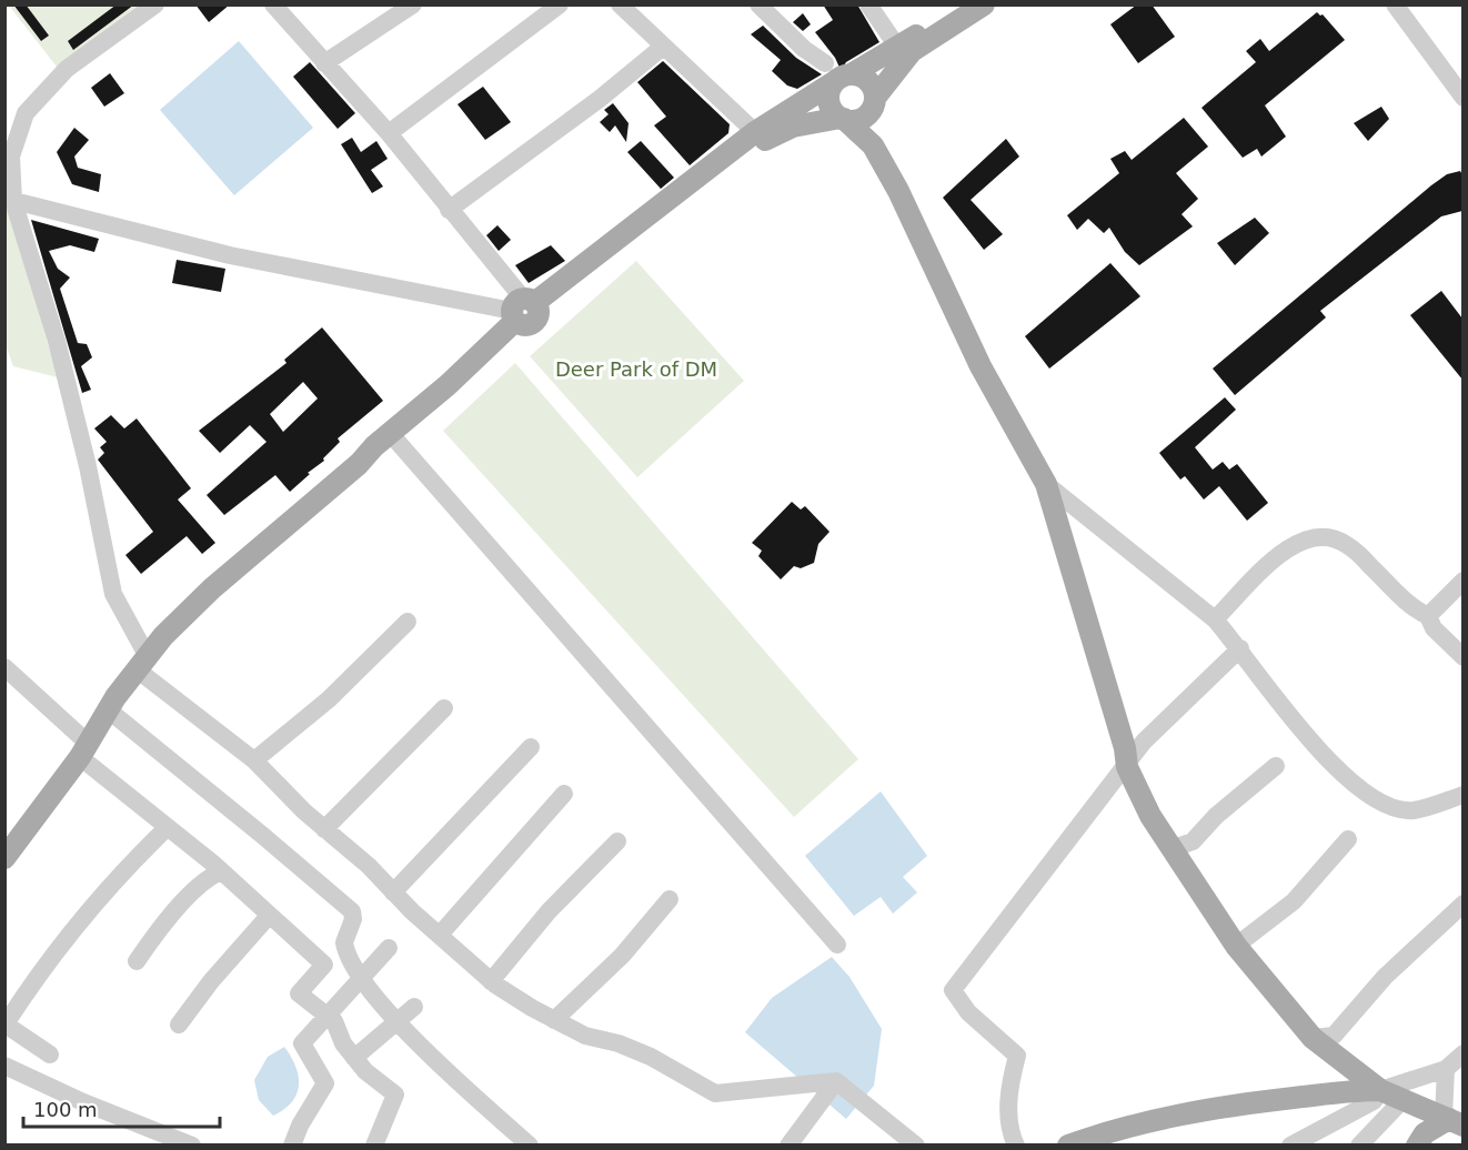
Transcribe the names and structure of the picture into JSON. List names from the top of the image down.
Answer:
{
  "parks": ["Deer Park of DM"],
  "scale_bar": "100 m"
}
